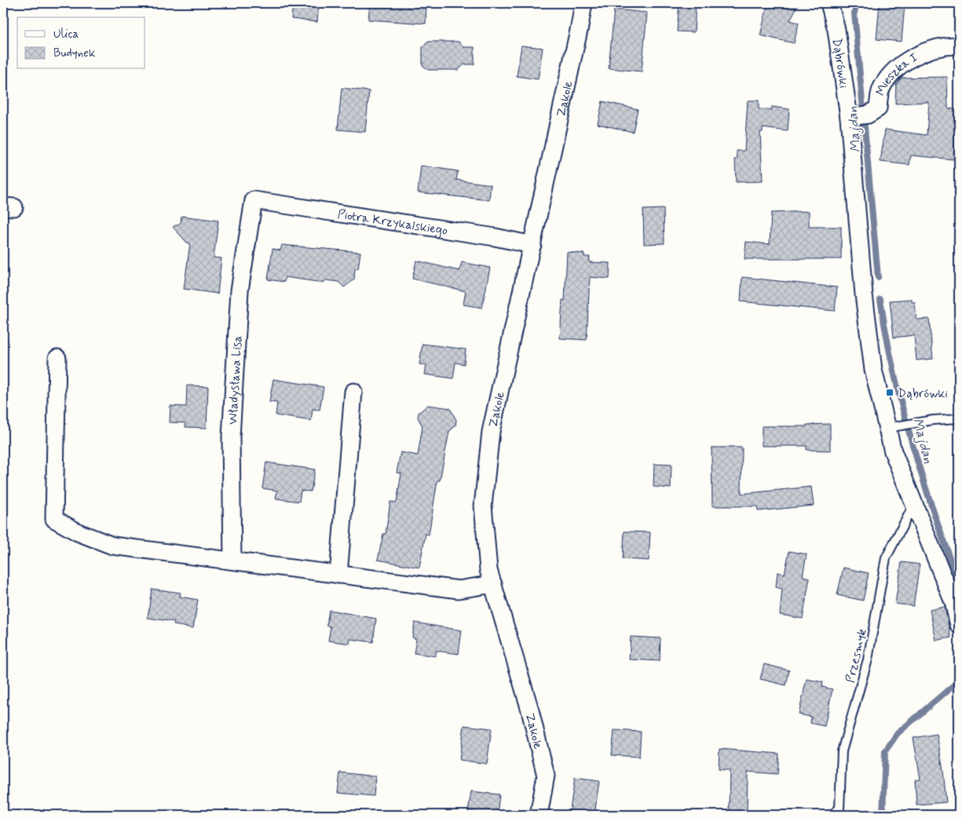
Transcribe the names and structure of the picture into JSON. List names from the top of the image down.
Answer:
{
  "streets": {
    "street": [
      "Dąbrówki",
      "Mieszka I",
      "Zakole",
      "Piotra Krzykalskiego",
      "Władysława Lisa"
    ],
    "lane": ["Przesmyk"]
  },
  "crossings": [
    ["Dąbrówki", "Mieszka I"],
    ["Dąbrówki", "Przesmyk"],
    ["Zakole", "Piotra Krzykalskiego"],
    ["Piotra Krzykalskiego", "Władysława Lisa"]
  ],
  "water": ["Majdan"],
  "places": {
    "transit": ["Dąbrówki"]
  },
  "legend": ["Ulica", "Budynek"]
}
